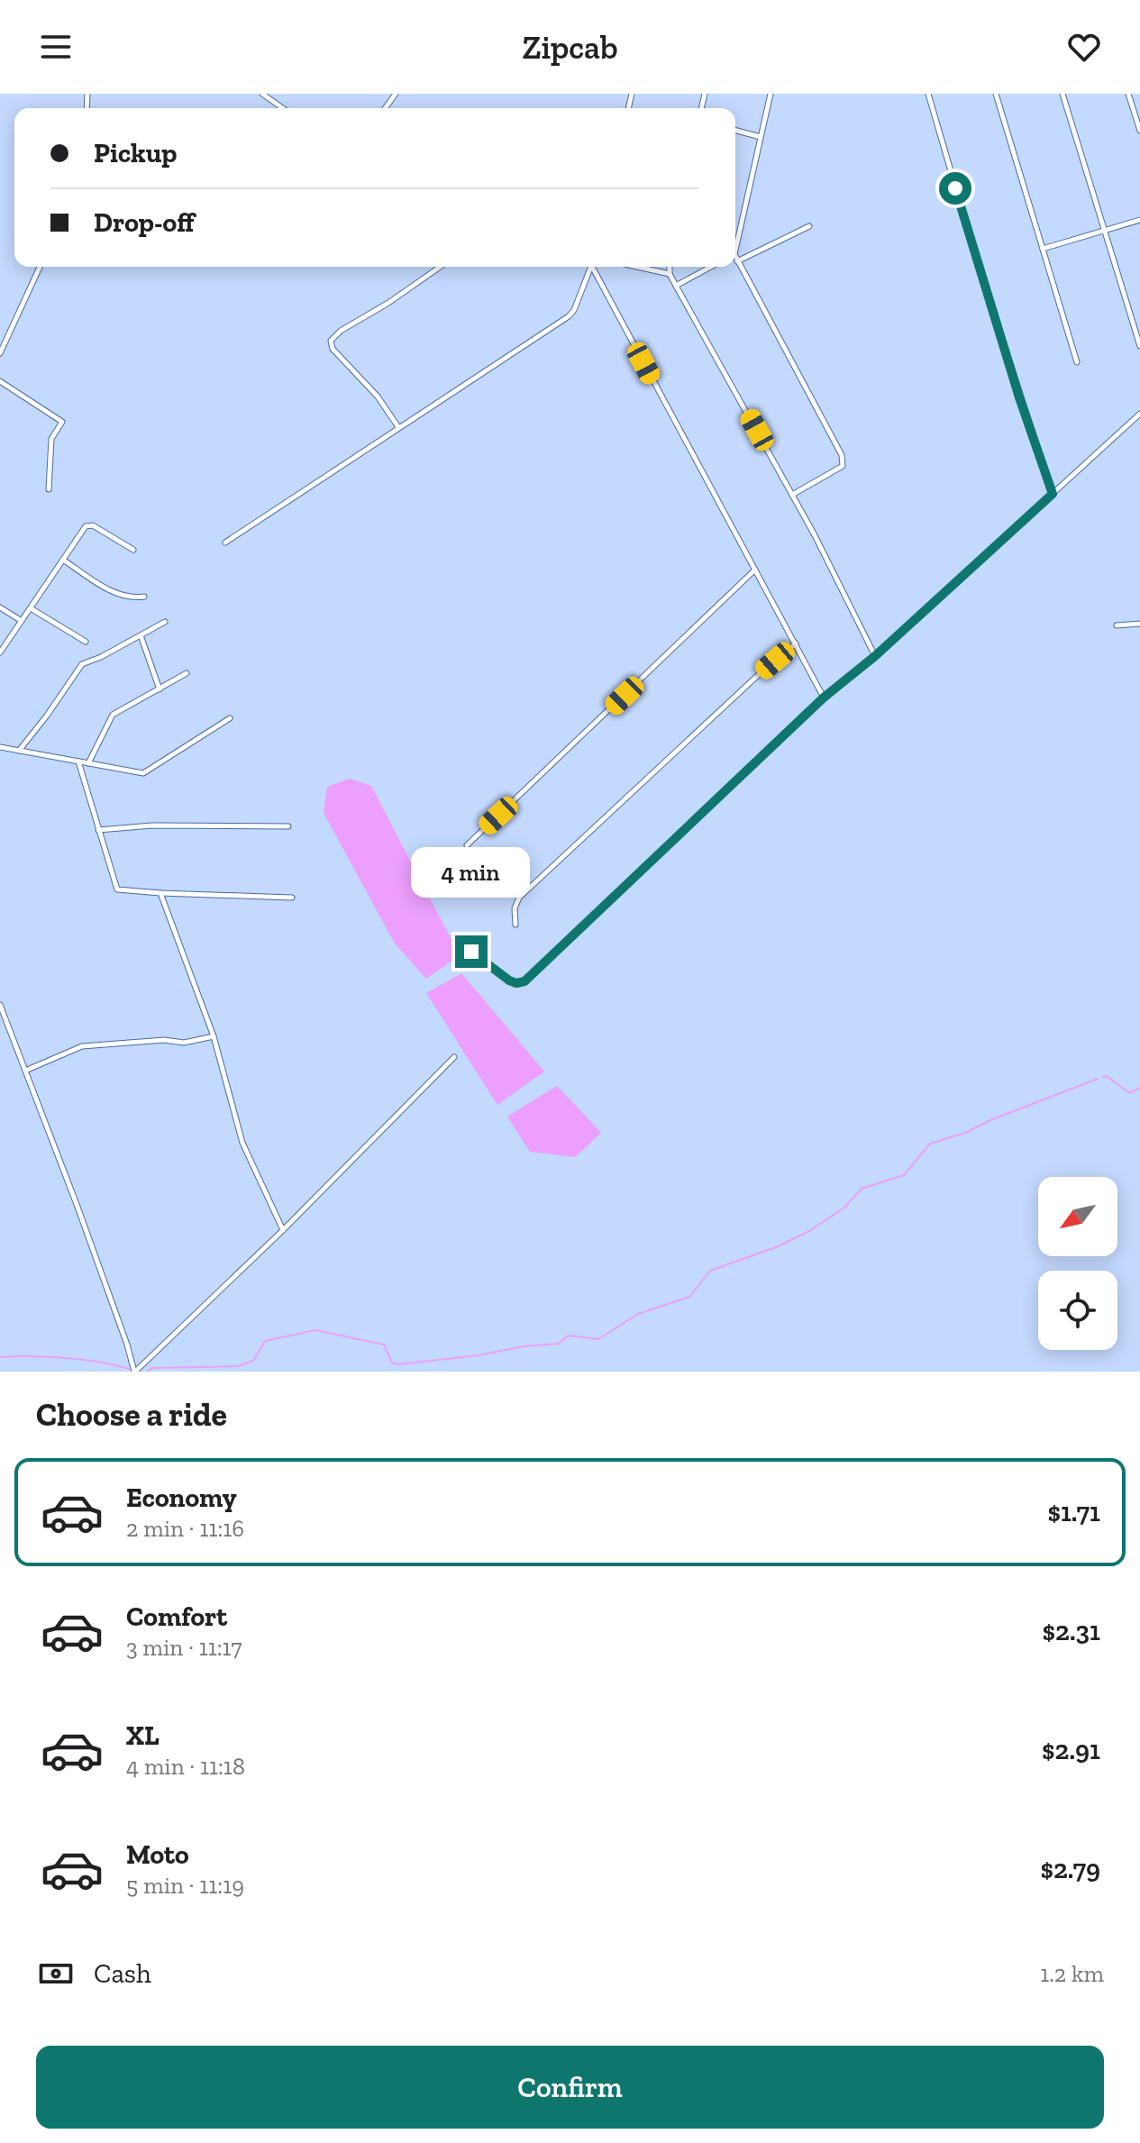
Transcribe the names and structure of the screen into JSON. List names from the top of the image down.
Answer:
{
  "north": "bottom left",
  "page": {
    "header": "Zipcab",
    "banner": ["Pickup", "Drop-off"],
    "bubble": "4 min",
    "heading": "Choose a ride",
    "list": [
      {
        "name": "Economy",
        "note": "2 min · 11:16",
        "value": "$1.71"
      },
      {
        "name": "Comfort",
        "note": "3 min · 11:17",
        "value": "$2.31"
      },
      {
        "name": "XL",
        "note": "4 min · 11:18",
        "value": "$2.91"
      },
      {
        "name": "Moto",
        "note": "5 min · 11:19",
        "value": "$2.79"
      }
    ],
    "pay": ["Cash", "1.2 km"],
    "buttons": "Confirm"
  }
}
